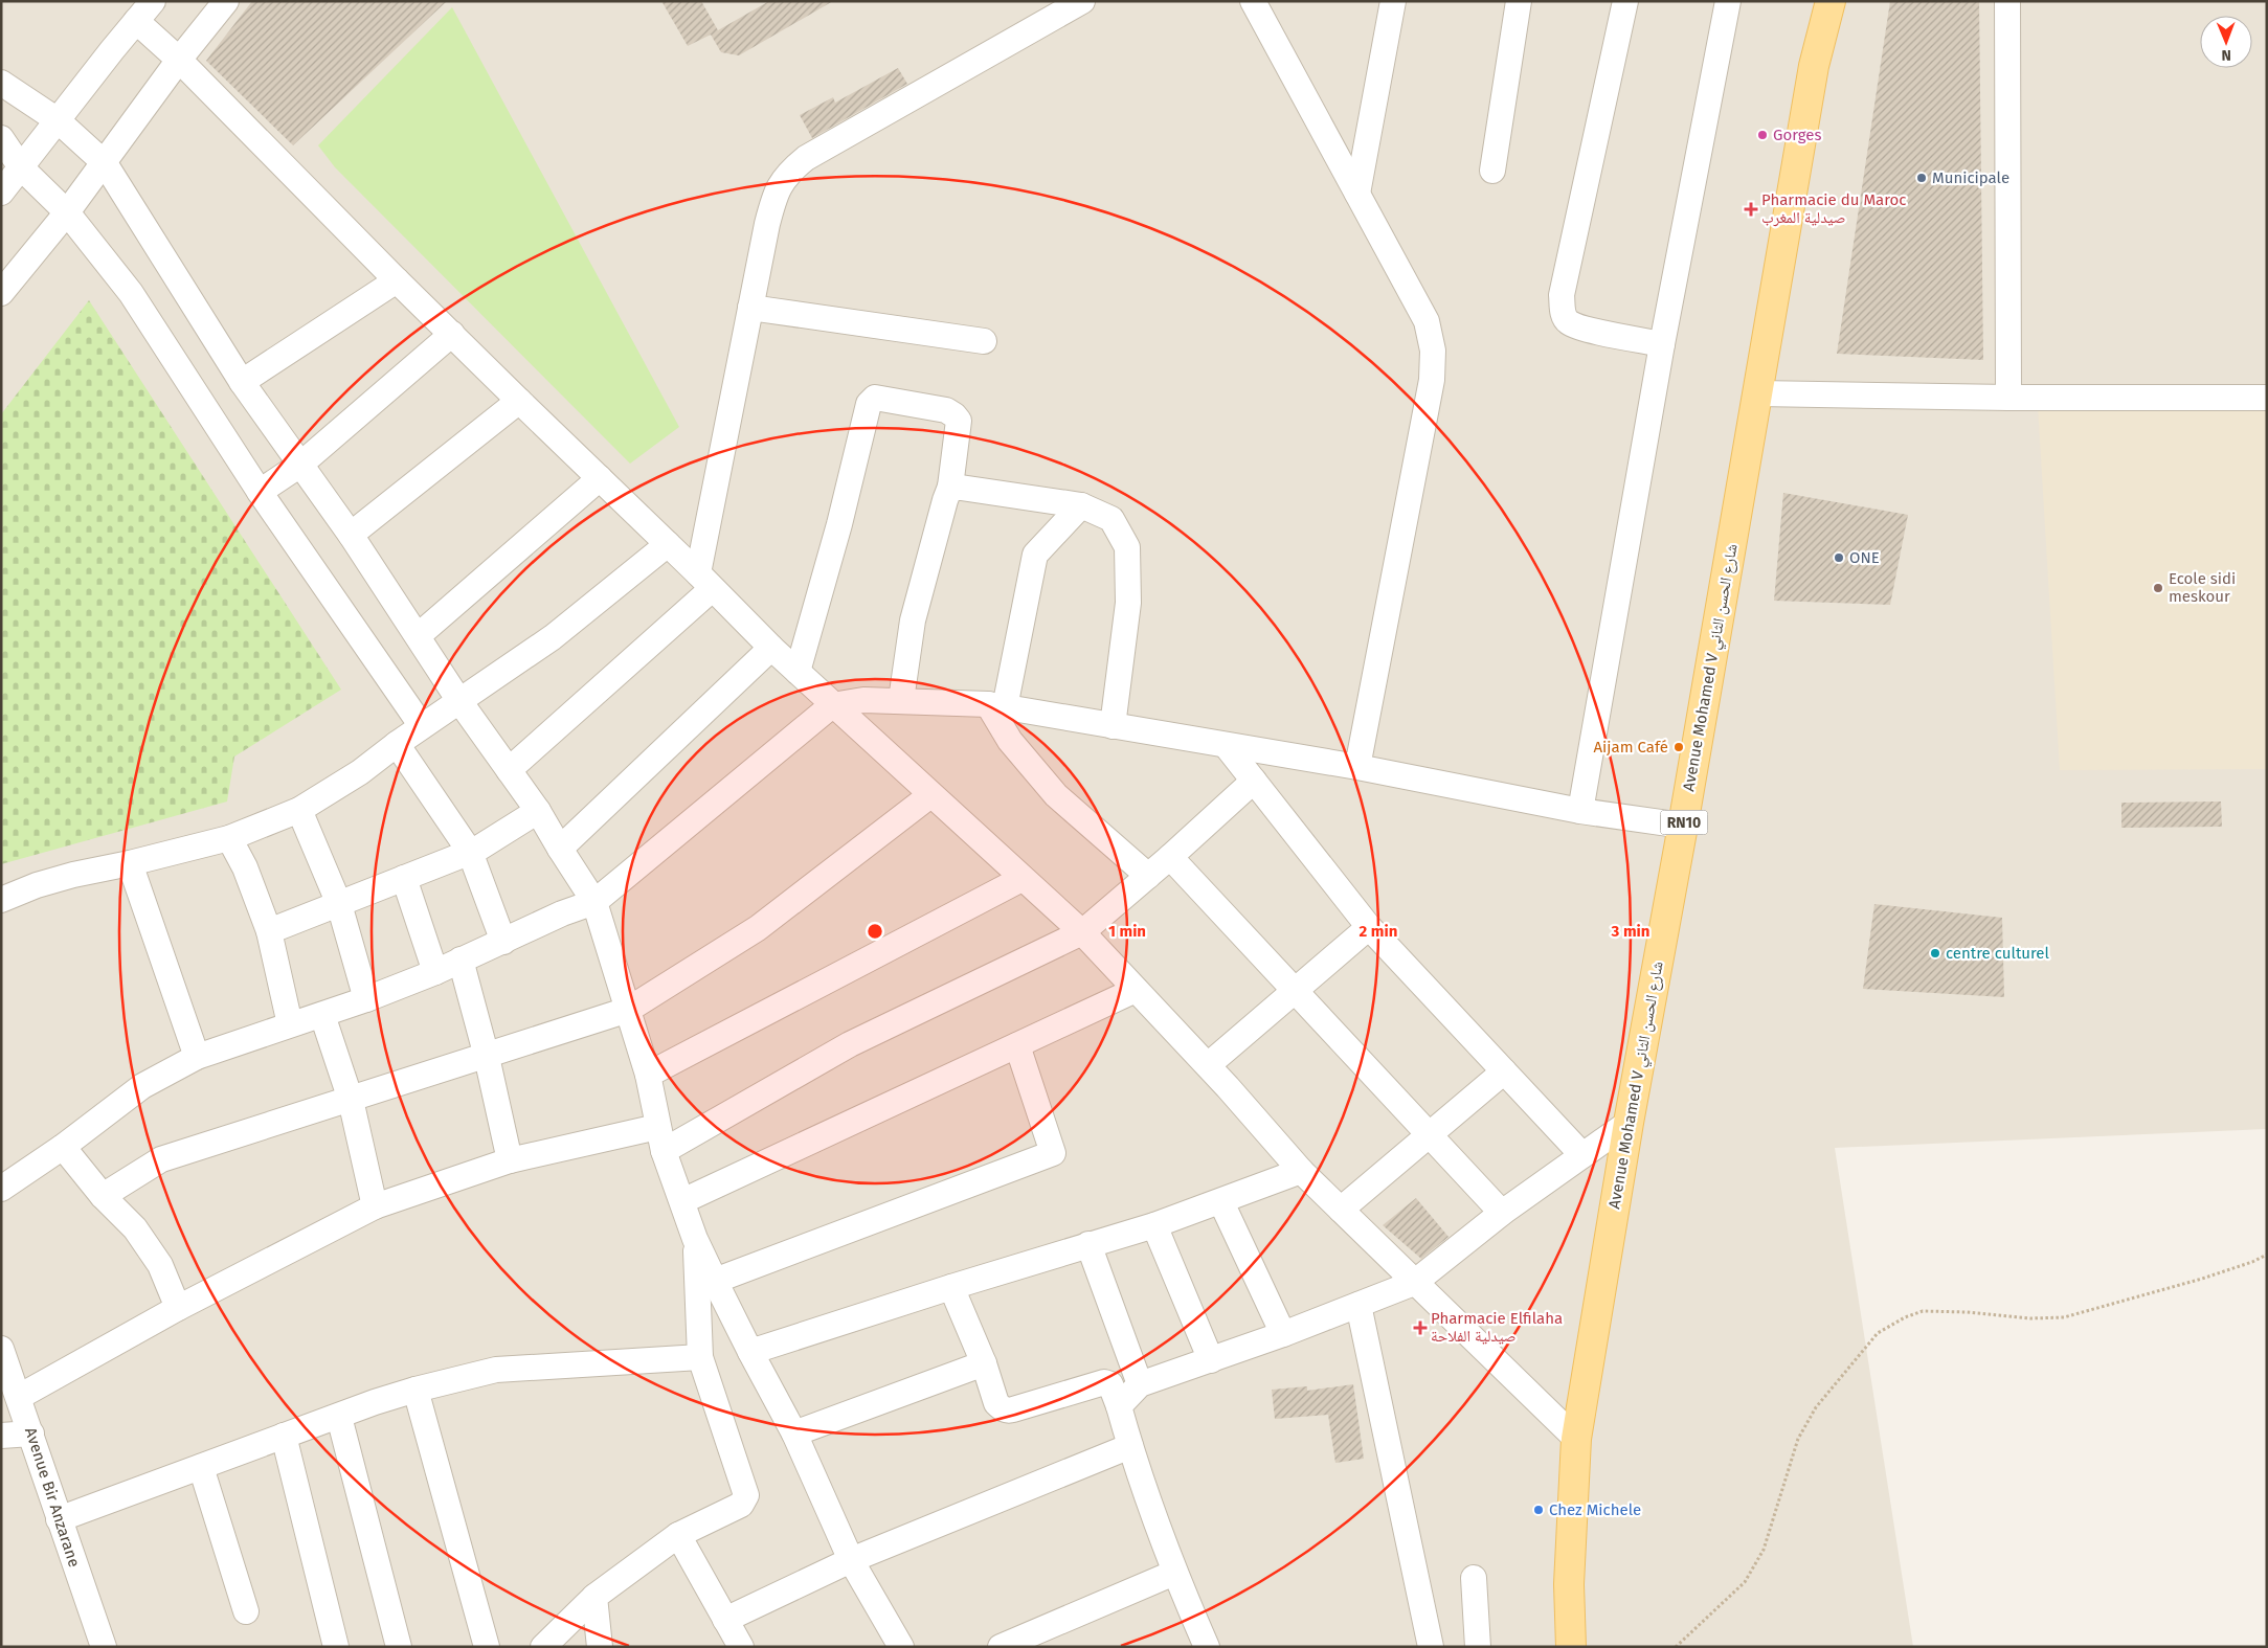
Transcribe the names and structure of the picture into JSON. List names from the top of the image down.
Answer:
{
  "streets": {
    "main road": ["Avenue Mohamed V شارع الحسن الثاني", "RN10"],
    "street": ["Avenue Bir Anzarane"]
  },
  "places": {
    "other": [
      "Gorges",
      "Municipale",
      "ONE",
      "Ecole sidi meskour",
      "Aijam Café",
      "centre culturel",
      "Chez Michele"
    ],
    "health": ["Pharmacie du Maroc صيدلية المغرب", "Pharmacie Elfilaha صيدلية الفلاحة"]
  },
  "north": "bottom",
  "rings": ["1 min", "2 min", "3 min"]
}
